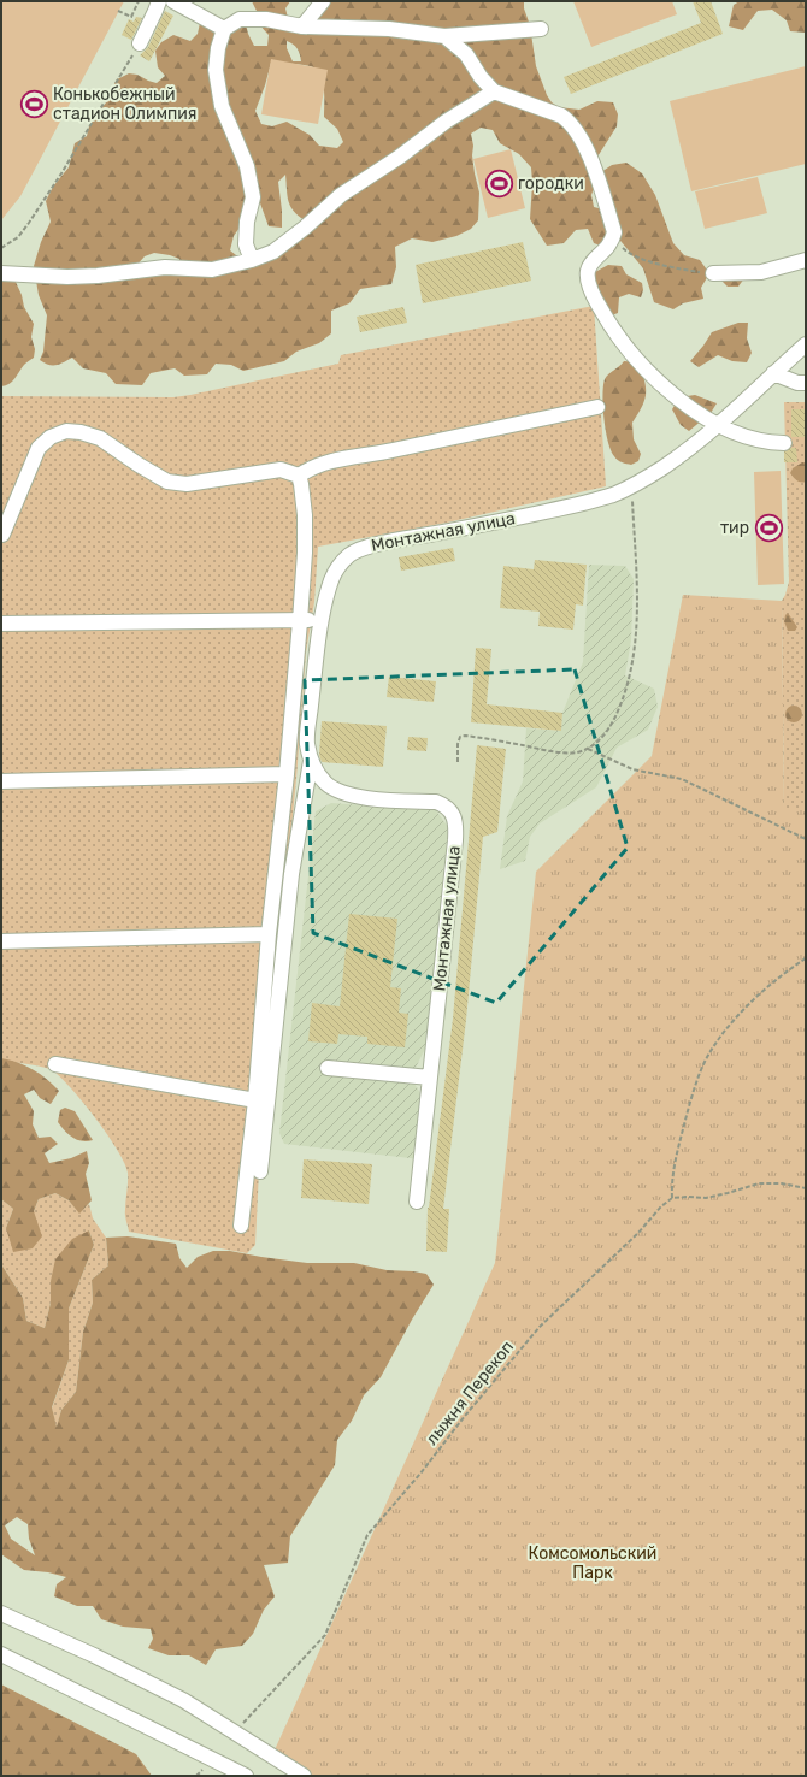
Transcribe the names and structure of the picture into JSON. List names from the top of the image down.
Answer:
{
  "streets": {
    "street": ["Монтажная улица"],
    "path": ["лыжня Перекоп"]
  },
  "parks": ["Комсомольский Парк"],
  "places": {
    "sports": ["Конькобежный стадион Олимпия", "городки", "тир"]
  }
}
